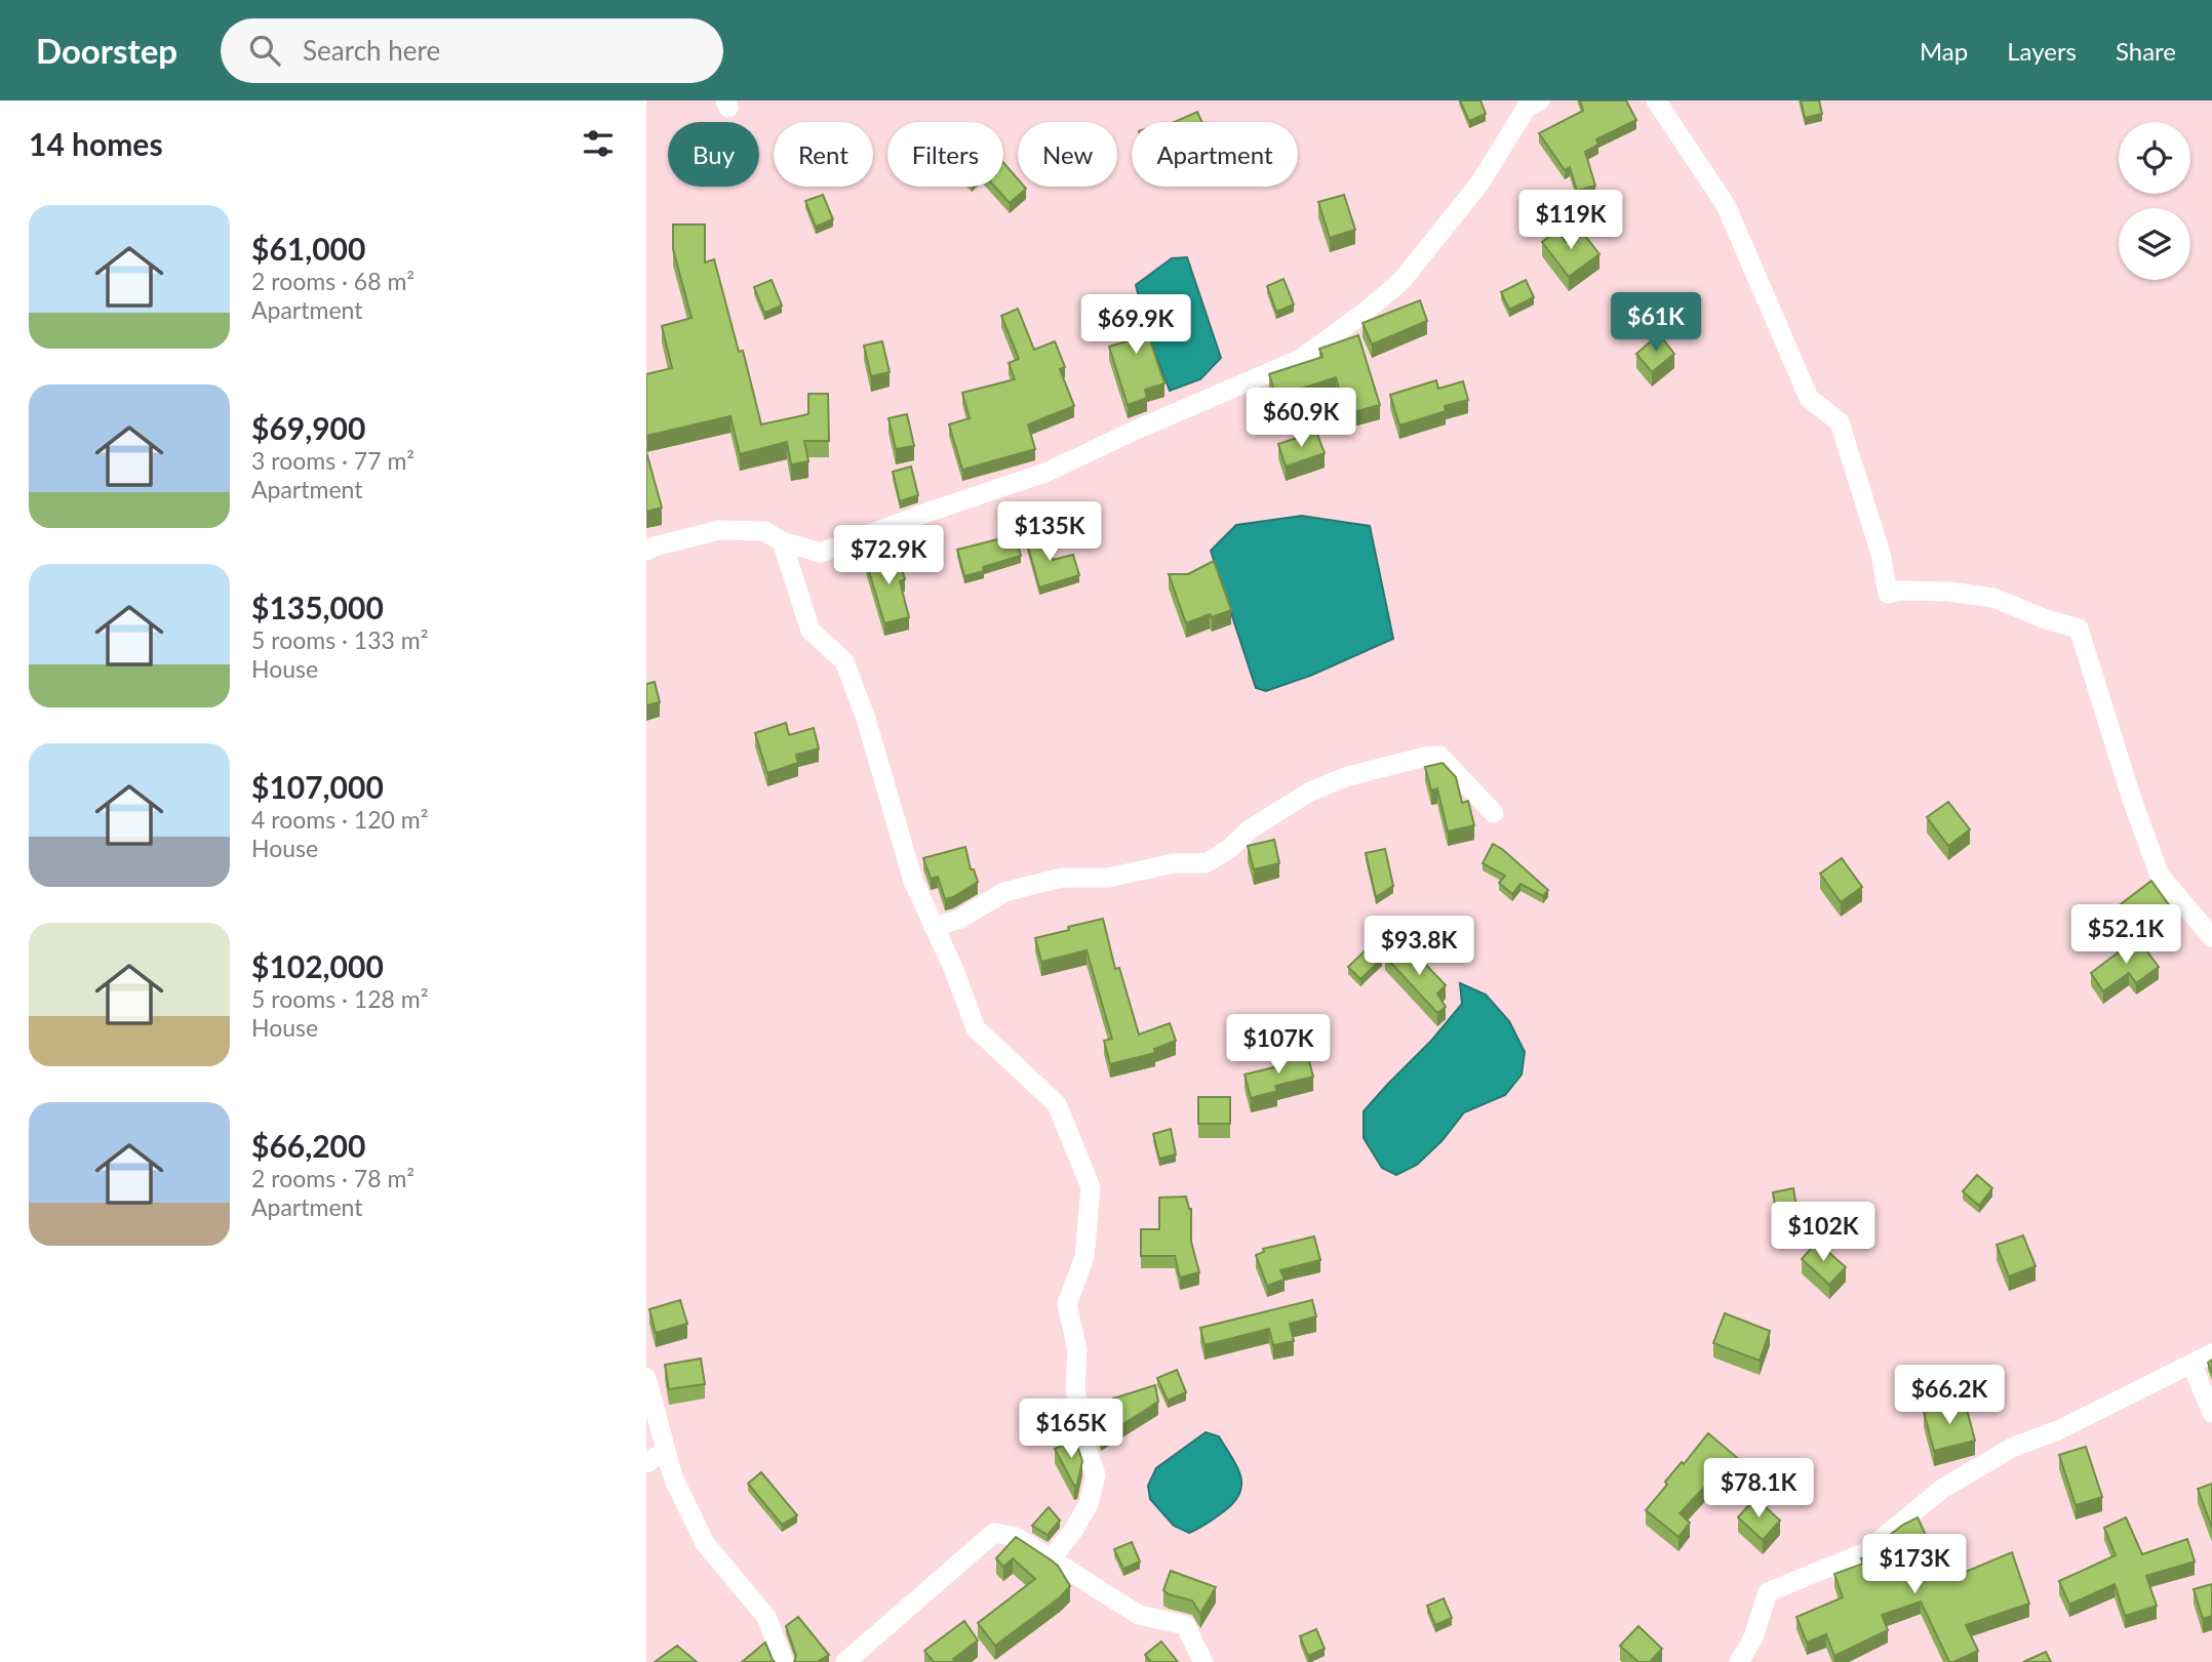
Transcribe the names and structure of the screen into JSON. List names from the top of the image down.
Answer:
{
  "page": {
    "header": "Doorstep",
    "search": "Search here",
    "nav": ["Map", "Layers", "Share"],
    "heading": "14 homes",
    "chip": [
      "Buy",
      "Rent",
      "Filters",
      "New",
      "Apartment"
    ],
    "list": [
      {
        "name": "$61,000",
        "note": "2 rooms · 68 m² · Apartment"
      },
      {
        "name": "$69,900",
        "note": "3 rooms · 77 m² · Apartment"
      },
      {
        "name": "$135,000",
        "note": "5 rooms · 133 m² · House"
      },
      {
        "name": "$107,000",
        "note": "4 rooms · 120 m² · House"
      },
      {
        "name": "$102,000",
        "note": "5 rooms · 128 m² · House"
      },
      {
        "name": "$66,200",
        "note": "2 rooms · 78 m² · Apartment"
      }
    ],
    "price": [
      "$119K",
      "$61K",
      "$69.9K",
      "$60.9K",
      "$135K",
      "$72.9K",
      "$52.1K",
      "$93.8K",
      "$107K",
      "$102K",
      "$66.2K",
      "$165K",
      "$78.1K",
      "$173K"
    ]
  }
}
